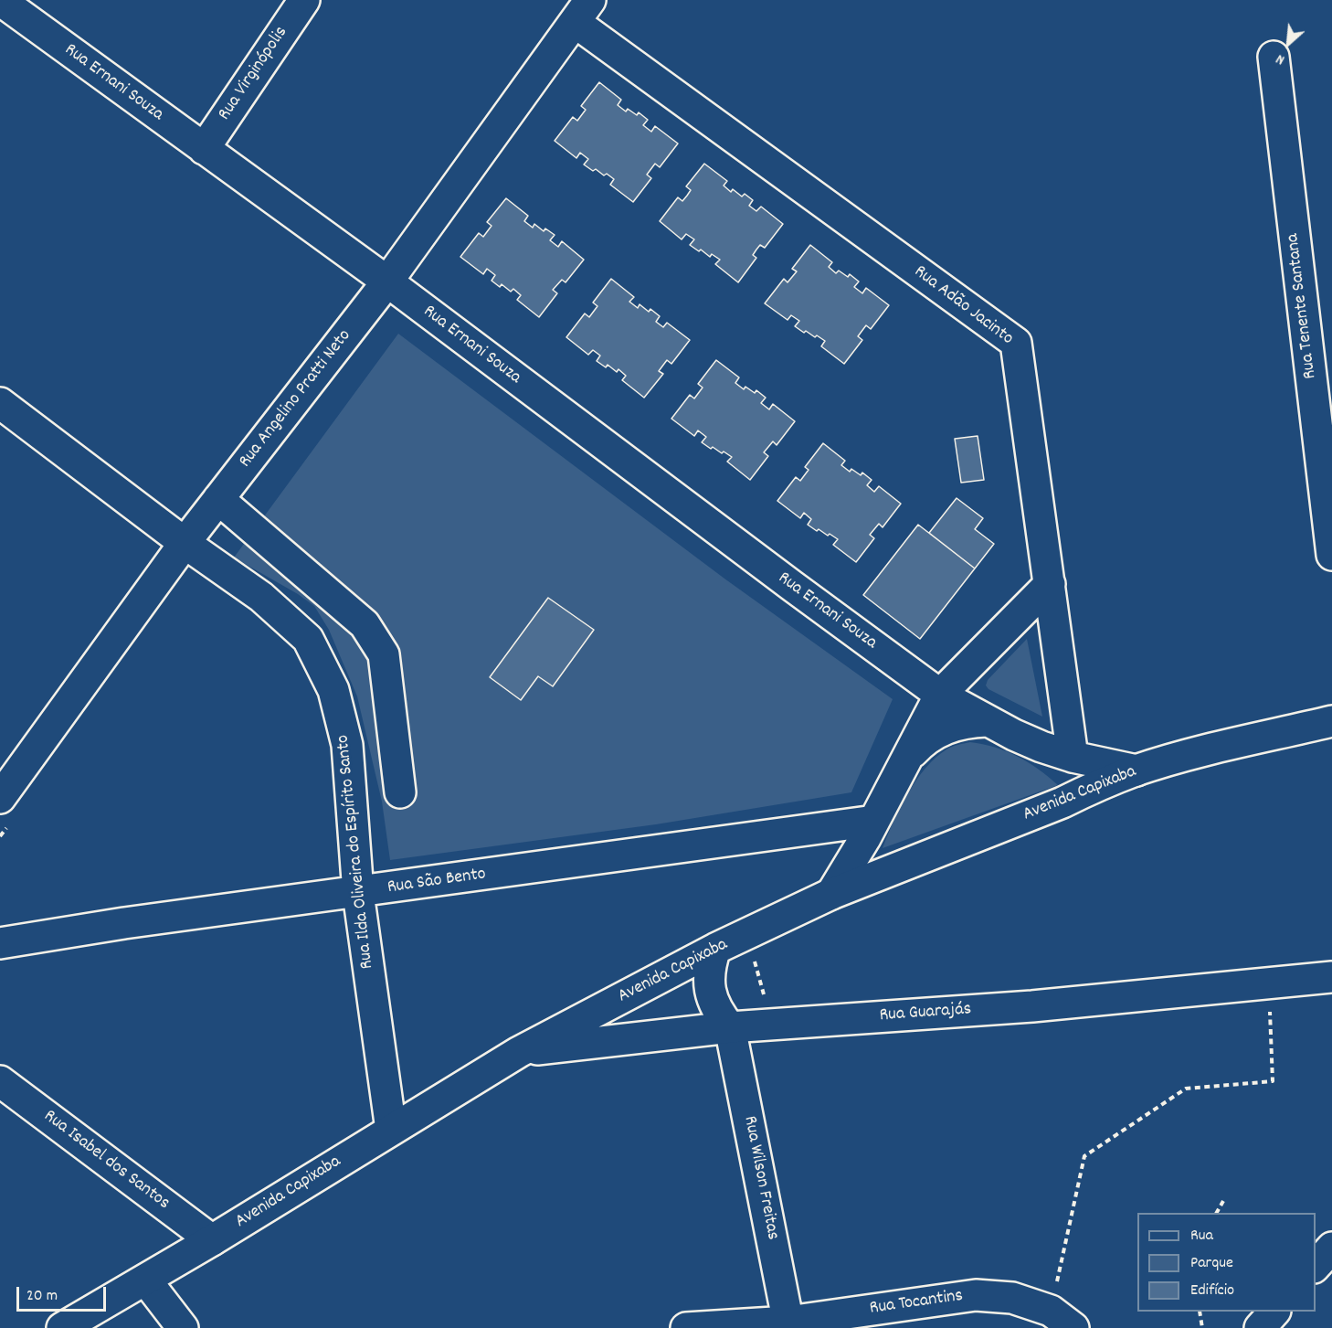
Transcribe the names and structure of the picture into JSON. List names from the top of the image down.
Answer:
{
  "streets": {
    "street": [
      "Rua Virginópolis",
      "Rua Ernani Souza",
      "Rua Adão Jacinto",
      "Rua Tenente Santana",
      "Rua Angelino Pratti Neto",
      "Avenida Capixaba",
      "Rua Ilda Oliveira do Espírito Santo",
      "Rua São Bento",
      "Rua Guarajás",
      "Rua Isabel dos Santos",
      "Rua Wilson Freitas",
      "Rua Tocantins"
    ]
  },
  "crossings": [
    ["Rua Virginópolis", "Rua Ernani Souza"],
    ["Rua Ernani Souza", "Rua Adão Jacinto"],
    ["Rua Ernani Souza", "Rua Angelino Pratti Neto"],
    ["Rua Ernani Souza", "Avenida Capixaba"],
    ["Rua Adão Jacinto", "Rua Angelino Pratti Neto"],
    ["Rua Angelino Pratti Neto", "Rua Ilda Oliveira do Espírito Santo"],
    ["Avenida Capixaba", "Rua Ilda Oliveira do Espírito Santo"],
    ["Avenida Capixaba", "Rua Guarajás"],
    ["Avenida Capixaba", "Rua Isabel dos Santos"],
    ["Rua Ilda Oliveira do Espírito Santo", "Rua São Bento"],
    ["Rua Guarajás", "Rua Wilson Freitas"],
    ["Rua Wilson Freitas", "Rua Tocantins"]
  ],
  "legend": ["Rua", "Parque", "Edifício"],
  "scale_bar": "20 m",
  "north": "bottom left"
}
